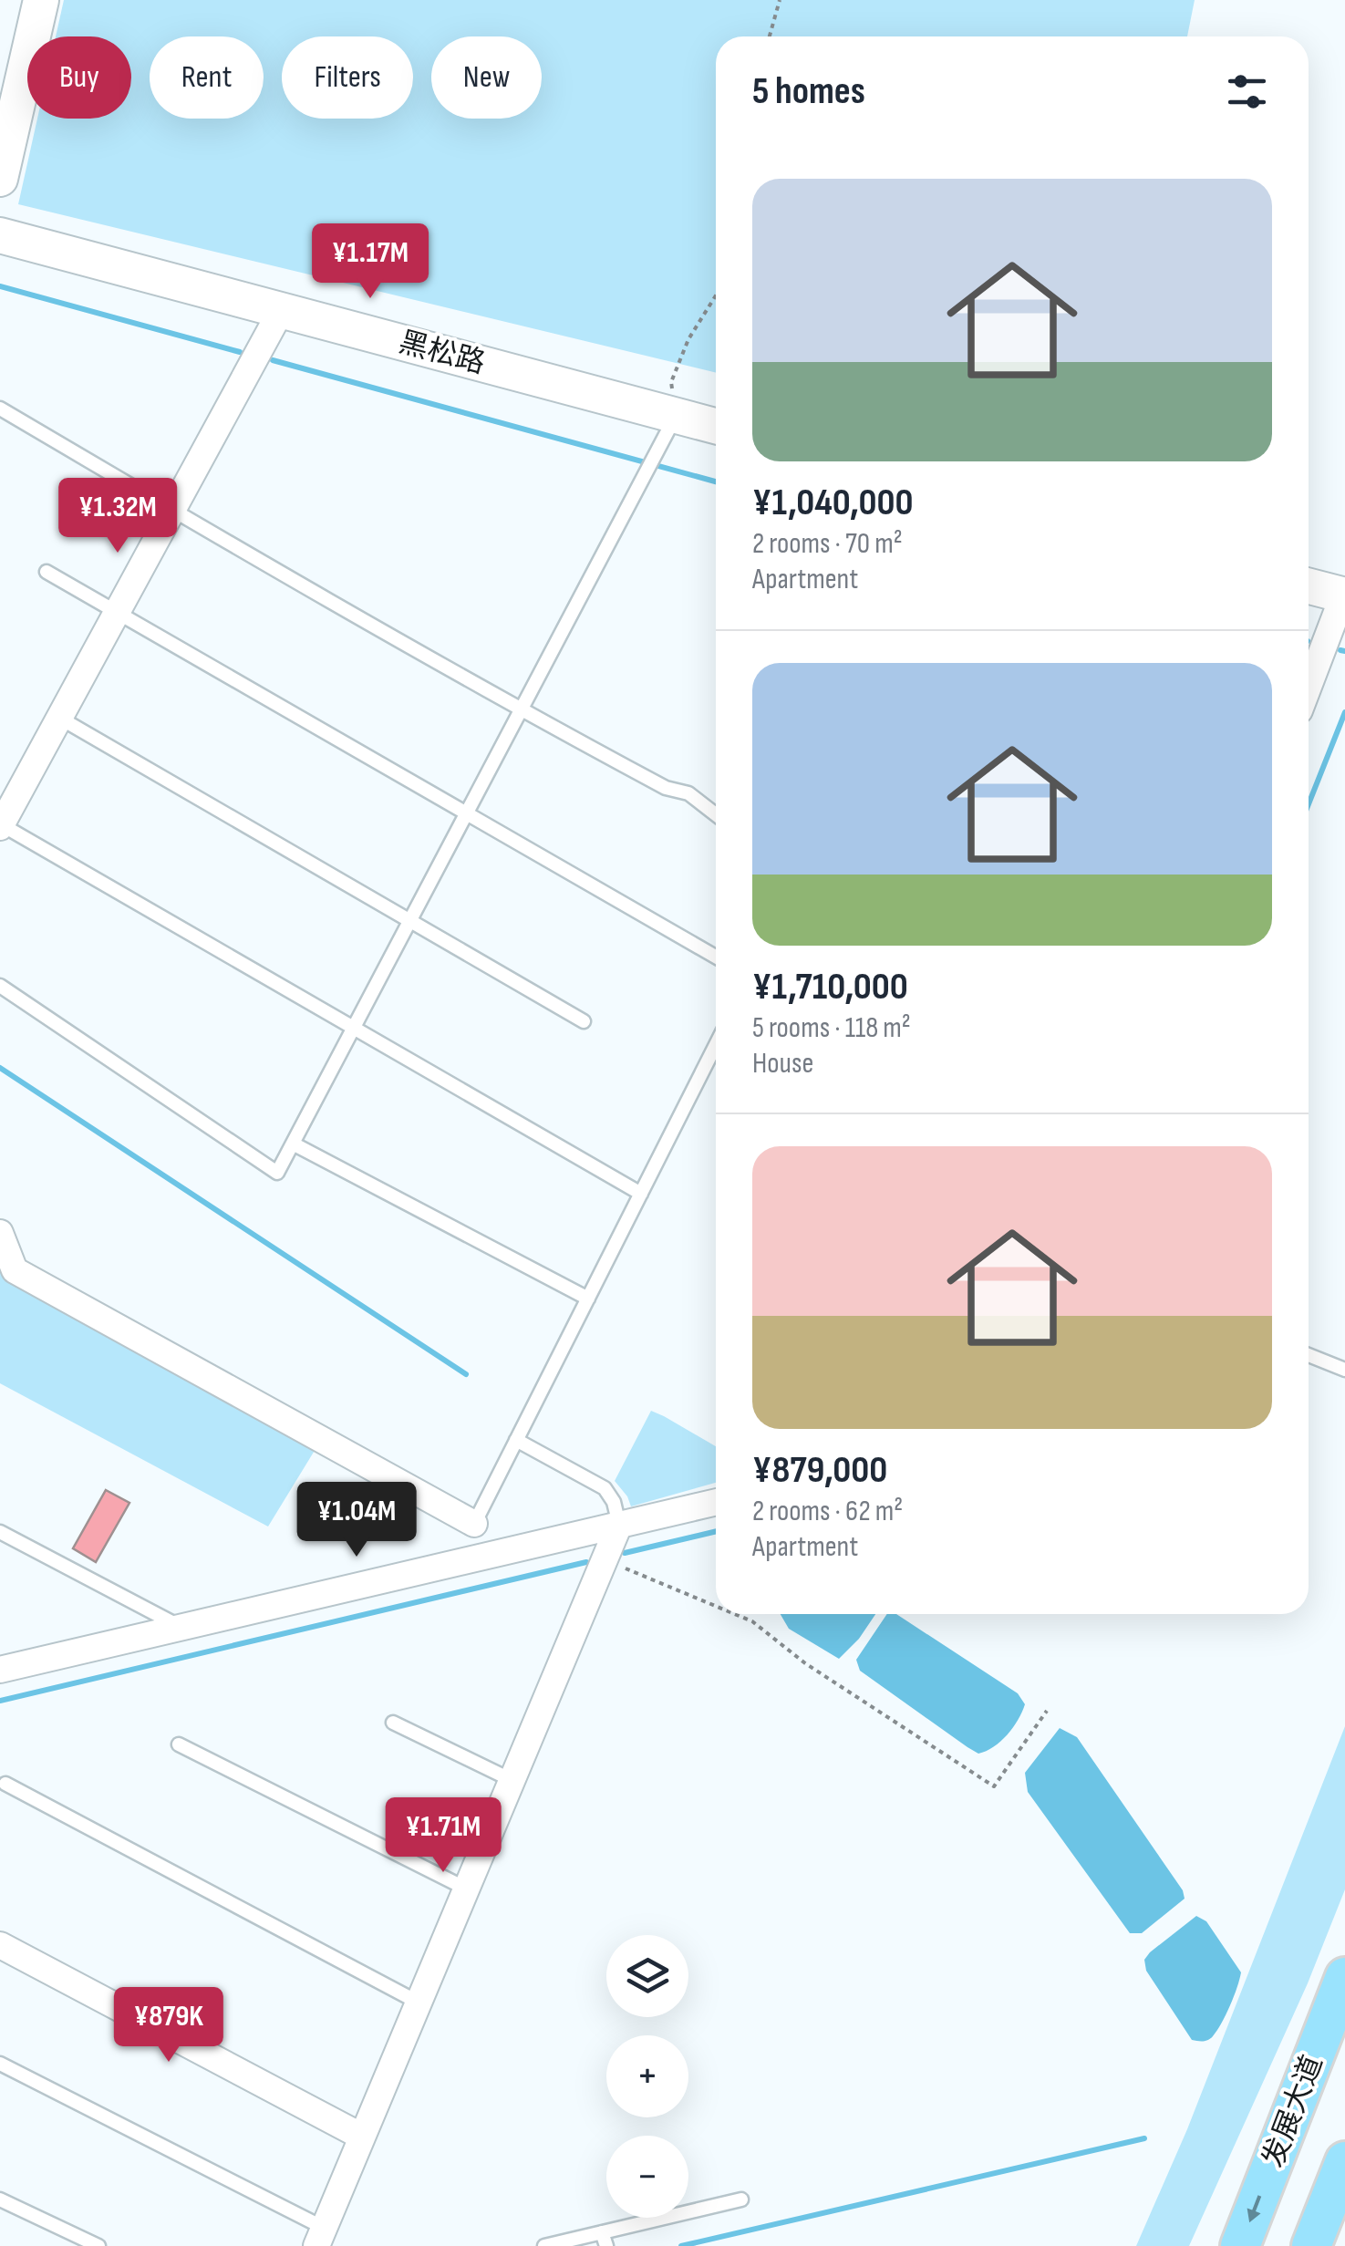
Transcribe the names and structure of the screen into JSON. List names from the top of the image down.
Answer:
{
  "streets": {
    "main road": ["发展大道"],
    "street": ["黑松路"]
  },
  "page": {
    "chip": [
      "Buy",
      "Rent",
      "Filters",
      "New"
    ],
    "heading": "5 homes",
    "list": [
      {
        "name": "¥1,040,000",
        "note": "2 rooms · 70 m² · Apartment"
      },
      {
        "name": "¥1,710,000",
        "note": "5 rooms · 118 m² · House"
      },
      {
        "name": "¥879,000",
        "note": "2 rooms · 62 m² · Apartment"
      }
    ],
    "price": [
      "¥1.17M",
      "¥1.32M",
      "¥1.04M",
      "¥1.71M",
      "¥879K"
    ],
    "map_buttons": ["+", "−"]
  }
}
